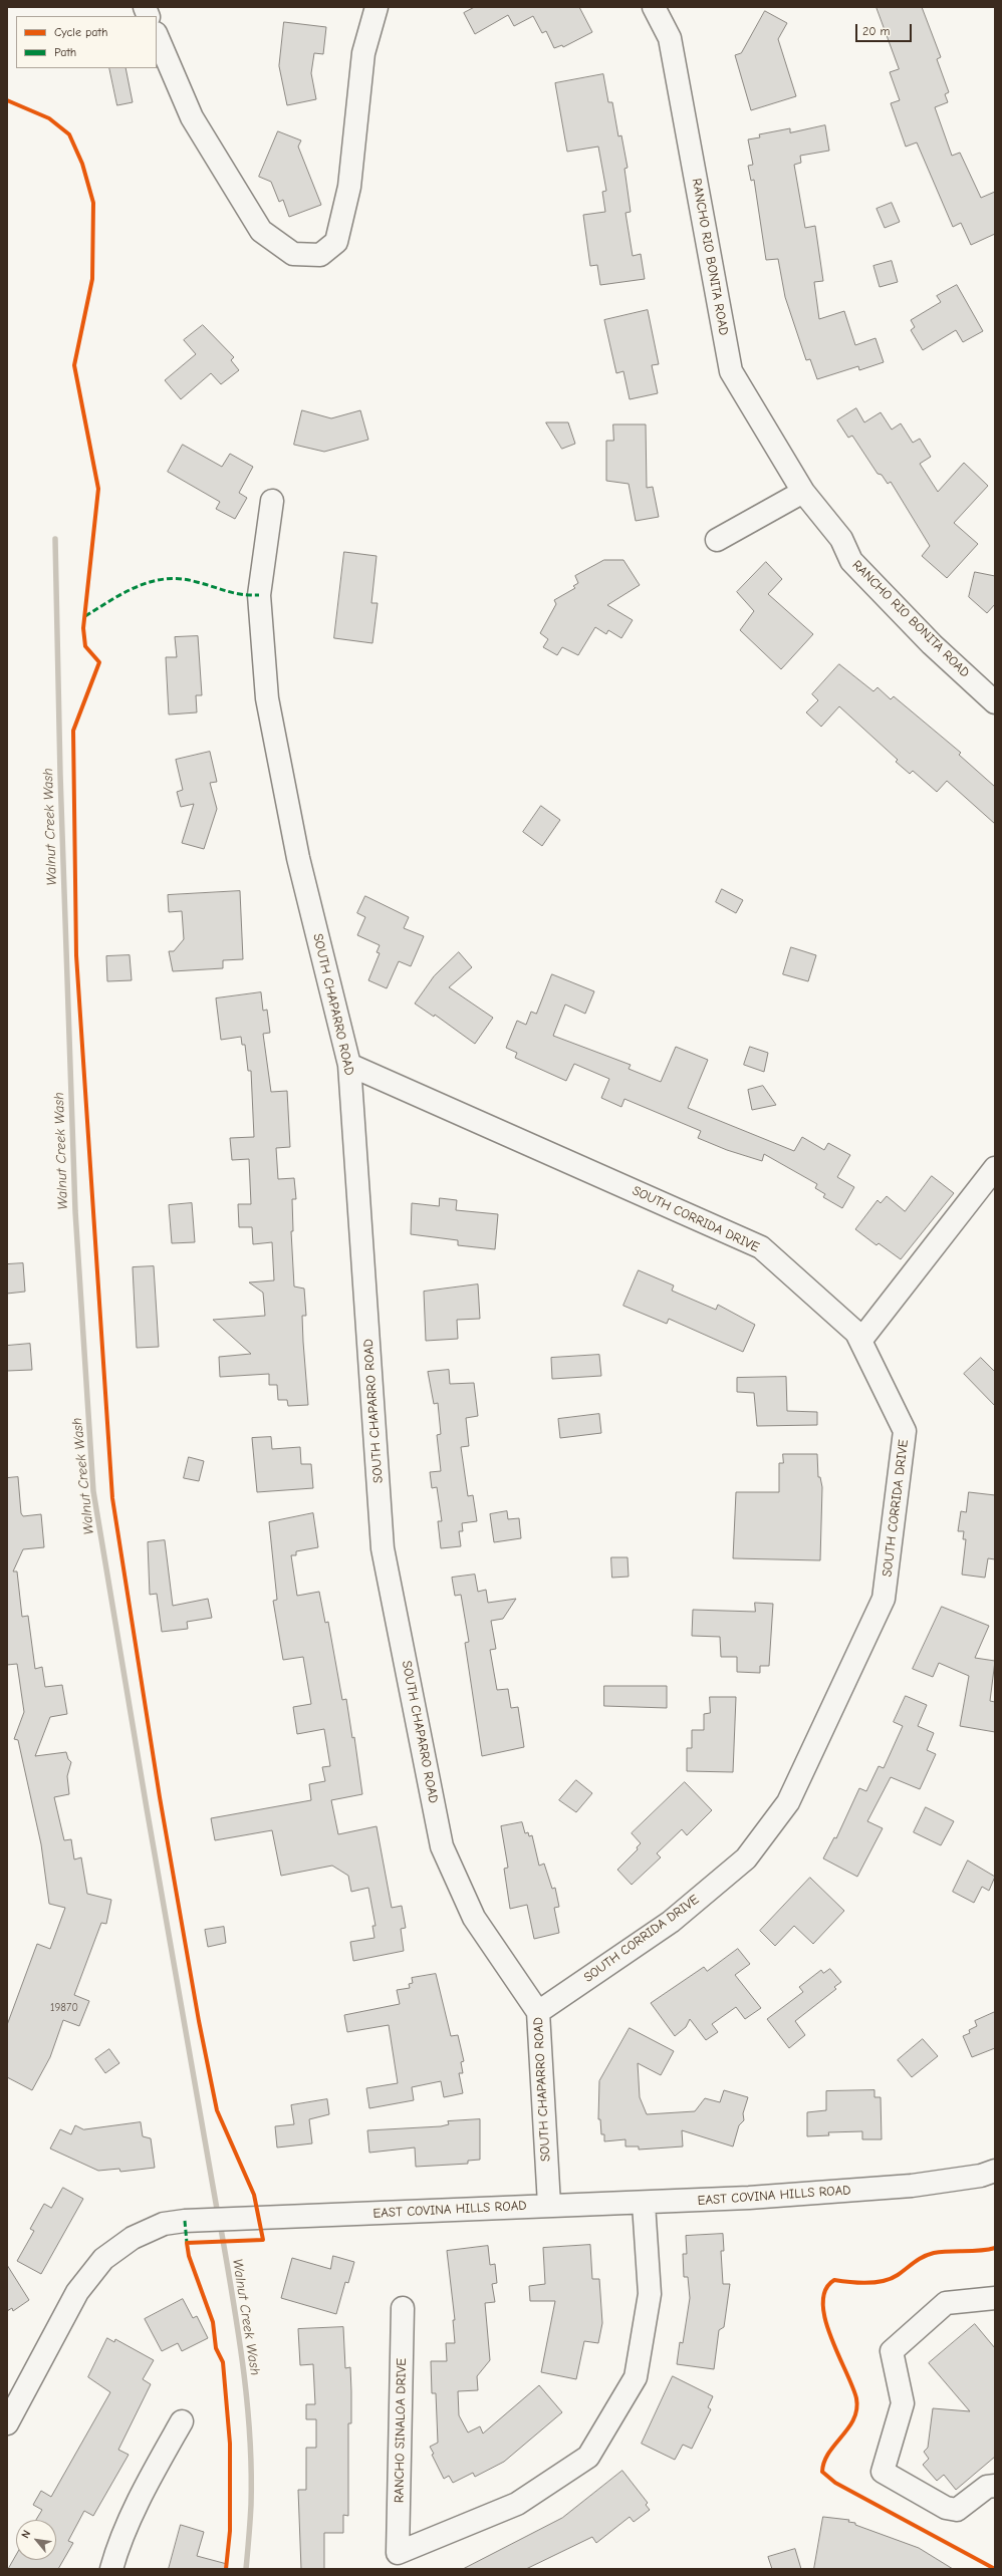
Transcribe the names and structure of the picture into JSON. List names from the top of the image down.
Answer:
{
  "streets": {
    "street": [
      "RANCHO RIO BONITA ROAD",
      "SOUTH CHAPARRO ROAD",
      "SOUTH CORRIDA DRIVE",
      "EAST COVINA HILLS ROAD",
      "RANCHO SINALOA DRIVE"
    ]
  },
  "crossings": [
    ["SOUTH CHAPARRO ROAD", "SOUTH CORRIDA DRIVE"],
    ["SOUTH CHAPARRO ROAD", "EAST COVINA HILLS ROAD"],
    ["EAST COVINA HILLS ROAD", "RANCHO SINALOA DRIVE"]
  ],
  "water": ["Walnut Creek Wash"],
  "house_numbers": ["19870"],
  "legend": ["Cycle path", "Path"],
  "scale_bar": "20 m",
  "north": "top left"
}
